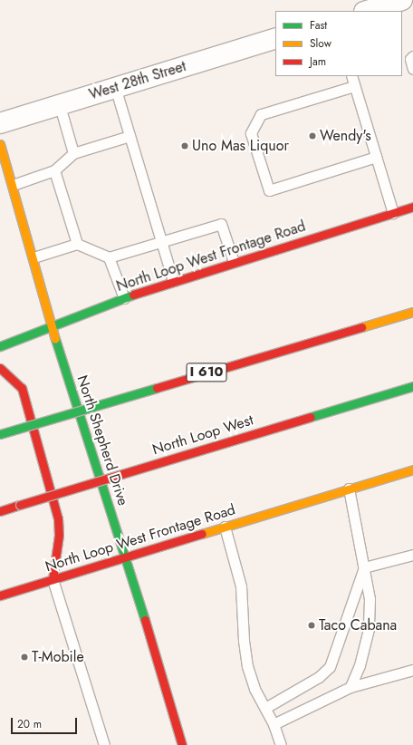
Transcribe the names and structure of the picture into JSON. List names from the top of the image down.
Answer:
{
  "streets": {
    "main road": [
      "North Loop West Frontage Road",
      "I 610",
      "North Loop West",
      "North Shepherd Drive"
    ],
    "street": ["West 28th Street"]
  },
  "crossings": [
    ["North Loop West Frontage Road", "North Shepherd Drive"]
  ],
  "places": [
    "Wendy's",
    "Uno Mas Liquor",
    "Taco Cabana",
    "T-Mobile"
  ],
  "legend": ["Fast", "Slow", "Jam"],
  "scale_bar": "20 m"
}
